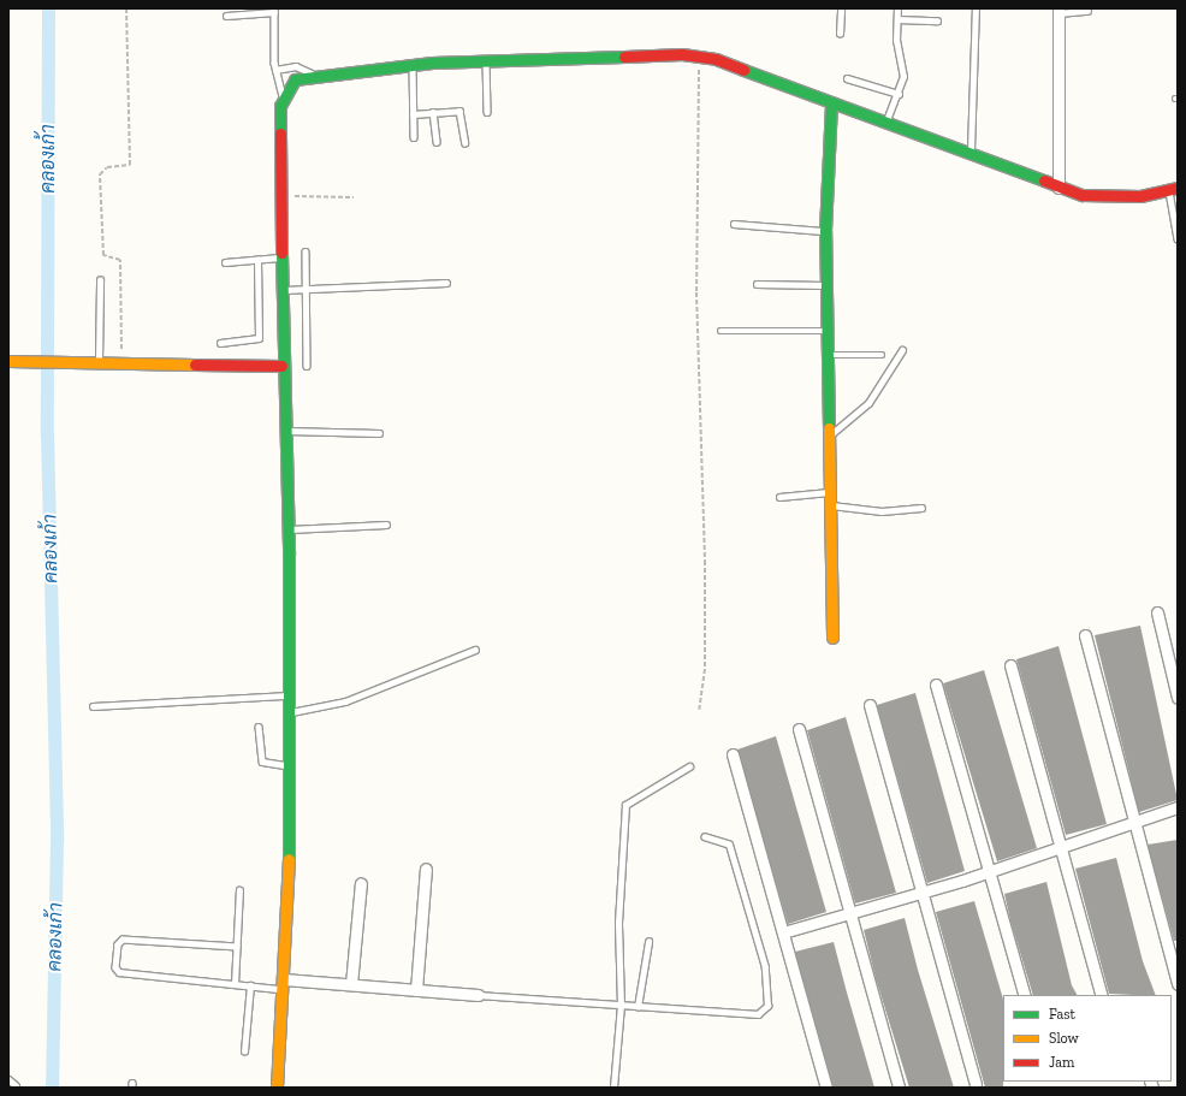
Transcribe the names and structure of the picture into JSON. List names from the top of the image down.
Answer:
{
  "water": ["คลองเก้า"],
  "legend": ["Fast", "Slow", "Jam"]
}
